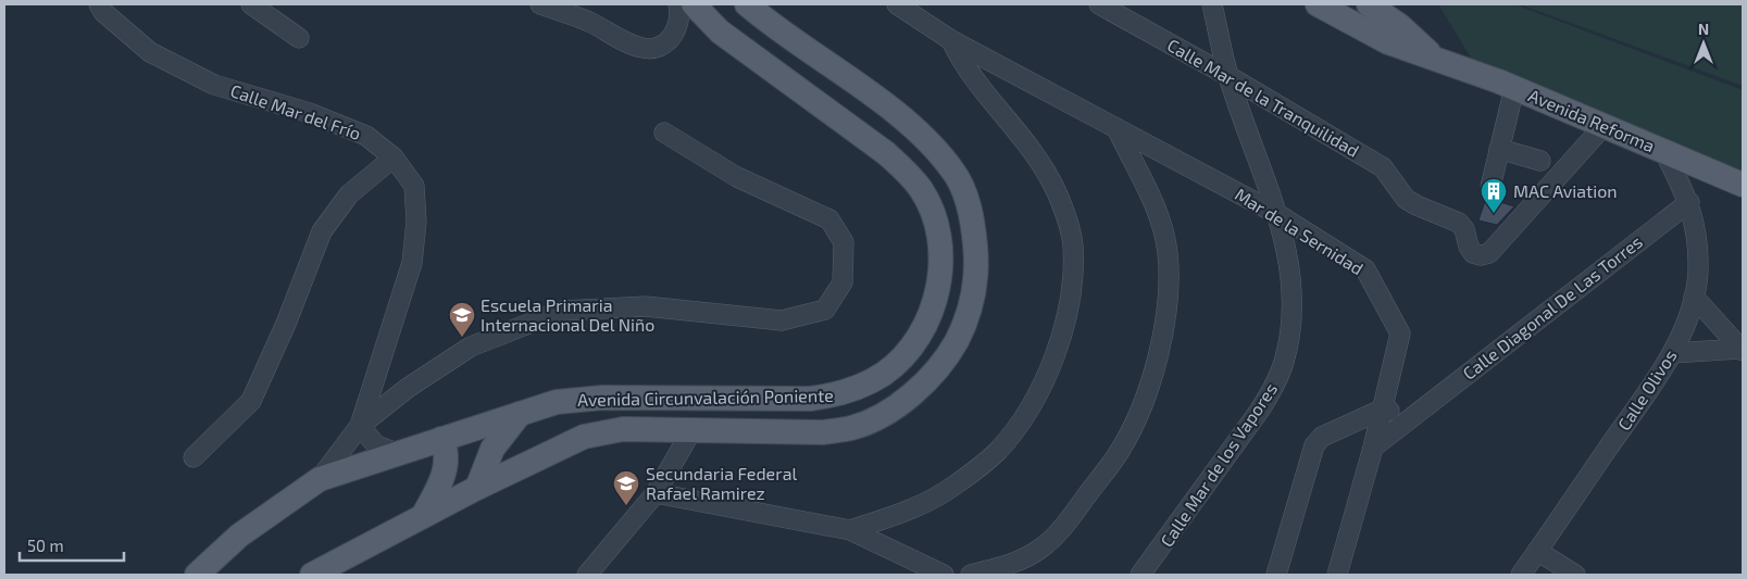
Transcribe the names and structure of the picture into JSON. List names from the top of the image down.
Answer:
{
  "streets": {
    "main road": ["Avenida Reforma", "Avenida Circunvalación Poniente"],
    "street": [
      "Calle Mar de la Tranquilidad",
      "Calle Mar del Frío",
      "Mar de la Sernidad",
      "Calle Diagonal De Las Torres",
      "Calle Olivos",
      "Calle Mar de los Vapores"
    ]
  },
  "crossings": [
    ["Calle Mar de la Tranquilidad", "Avenida Reforma"],
    ["Calle Mar de la Tranquilidad", "Calle Mar de los Vapores"],
    ["Calle Mar del Frío", "Avenida Circunvalación Poniente"],
    ["Avenida Reforma", "Calle Olivos"],
    ["Mar de la Sernidad", "Calle Diagonal De Las Torres"],
    ["Mar de la Sernidad", "Calle Mar de los Vapores"],
    ["Calle Diagonal De Las Torres", "Calle Olivos"]
  ],
  "places": {
    "building": ["MAC Aviation"],
    "school or university": ["Escuela Primaria Internacional Del Niño", "Secundaria Federal Rafael Ramirez"]
  },
  "scale_bar": "50 m",
  "north": "top"
}
